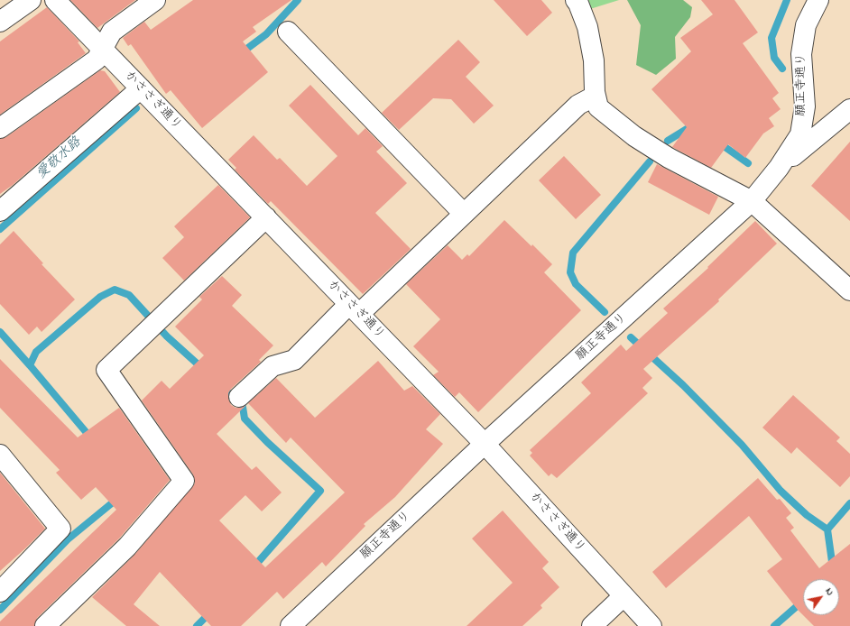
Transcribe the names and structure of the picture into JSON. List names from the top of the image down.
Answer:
{
  "streets": {
    "street": ["願正寺通り", "かささぎ通り"]
  },
  "crossings": [
    ["願正寺通り", "かささぎ通り"]
  ],
  "water": ["愛敬水路"],
  "north": "top right"
}
